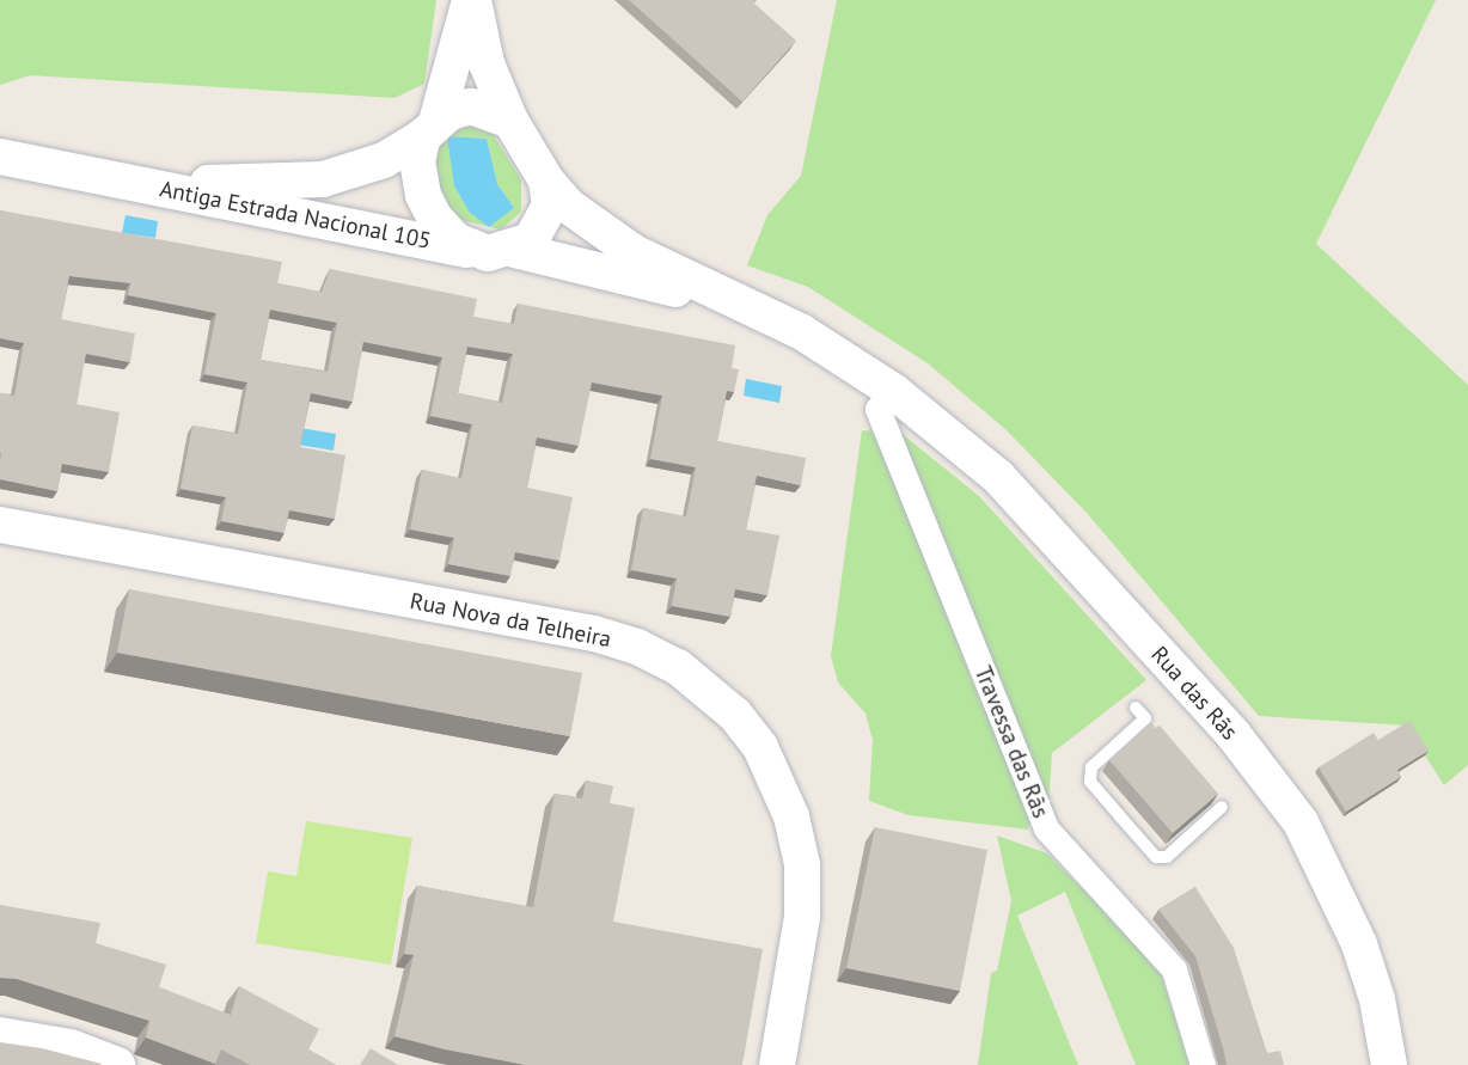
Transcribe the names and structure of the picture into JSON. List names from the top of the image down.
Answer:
{
  "streets": {
    "main road": ["Antiga Estrada Nacional 105", "Rua Nova da Telheira", "Rua das Rãs"],
    "street": ["Travessa das Rãs"]
  },
  "crossings": [
    ["Antiga Estrada Nacional 105", "Rua das Rãs"],
    ["Antiga Estrada Nacional 105", "Travessa das Rãs"],
    ["Rua das Rãs", "Travessa das Rãs"]
  ]
}
